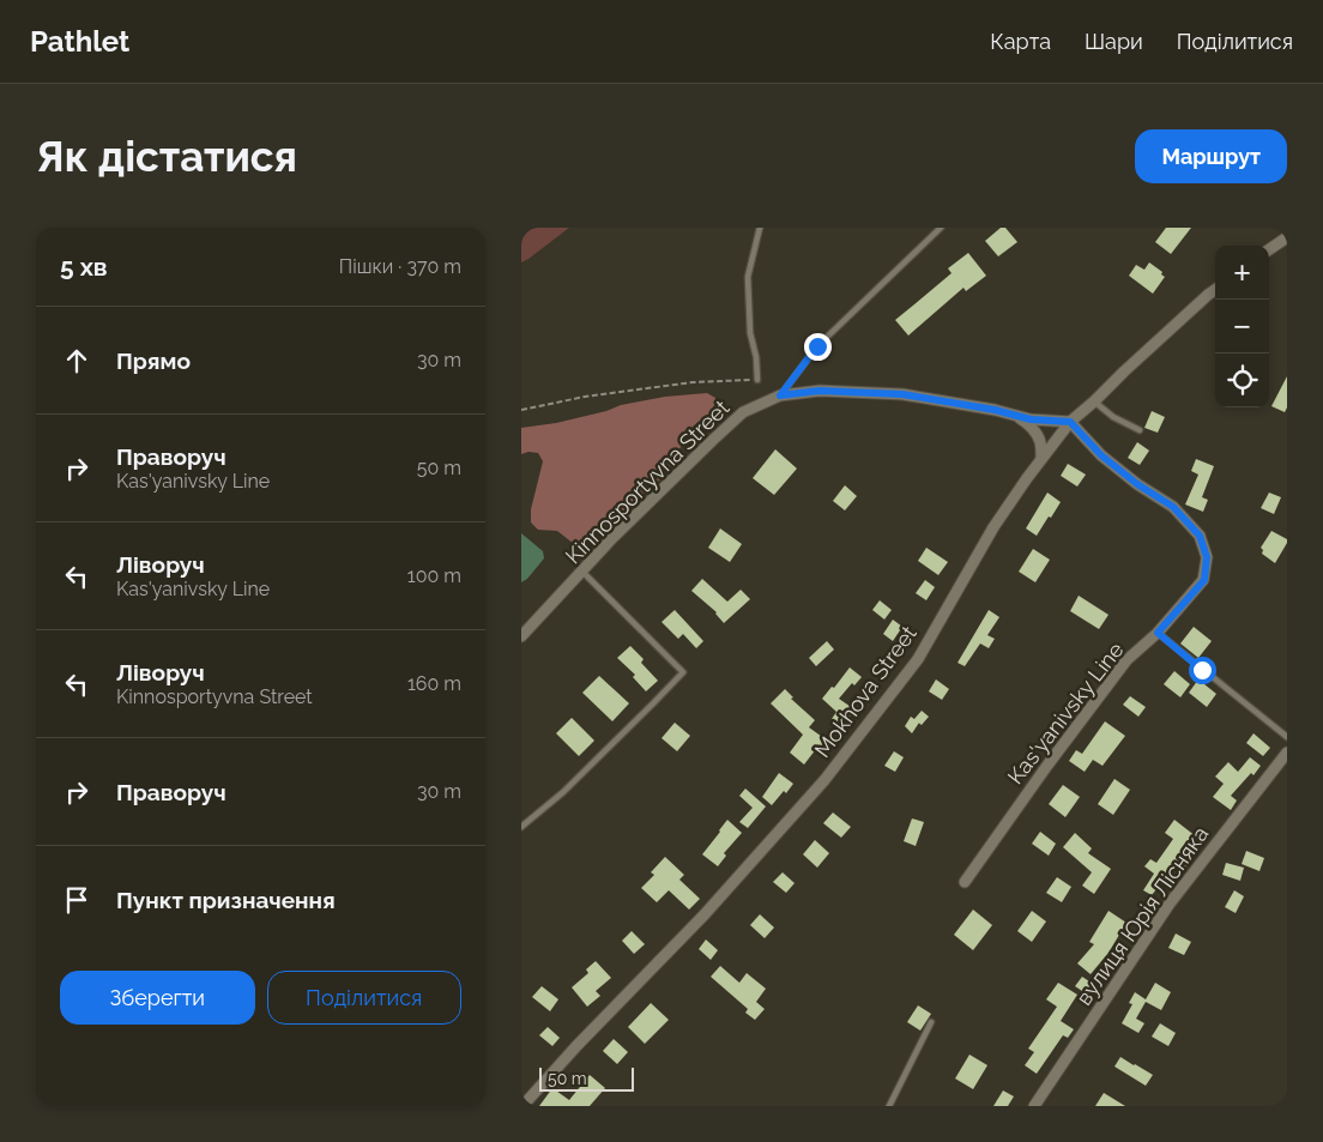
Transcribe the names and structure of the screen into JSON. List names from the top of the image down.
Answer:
{
  "streets": {
    "street": [
      "Kinnosportyvna Street",
      "Mokhova Street",
      "Kas'yanivsky Line",
      "вулиця Юрія Лісняка"
    ]
  },
  "crossings": [
    ["Kinnosportyvna Street", "Mokhova Street"],
    ["Kinnosportyvna Street", "Kas'yanivsky Line"],
    ["Mokhova Street", "Kas'yanivsky Line"]
  ],
  "scale_bar": "50 m",
  "page": {
    "header": "Pathlet",
    "nav": ["Карта", "Шари", "Поділитися"],
    "buttons": [
      "Маршрут",
      ["Зберегти", "Поділитися"]
    ],
    "title": "Як дістатися",
    "heading": ["5 хв", "Пішки · 370 m"],
    "map_buttons": ["+", "−"],
    "list": [
      ["Прямо", "30 m"],
      ["Праворуч", "Kas'yanivsky Line", "50 m"],
      ["Ліворуч", "Kas'yanivsky Line", "100 m"],
      ["Ліворуч", "Kinnosportyvna Street", "160 m"],
      ["Праворуч", "30 m"],
      "Пункт призначення"
    ],
    "scale": "50 m"
  }
}
